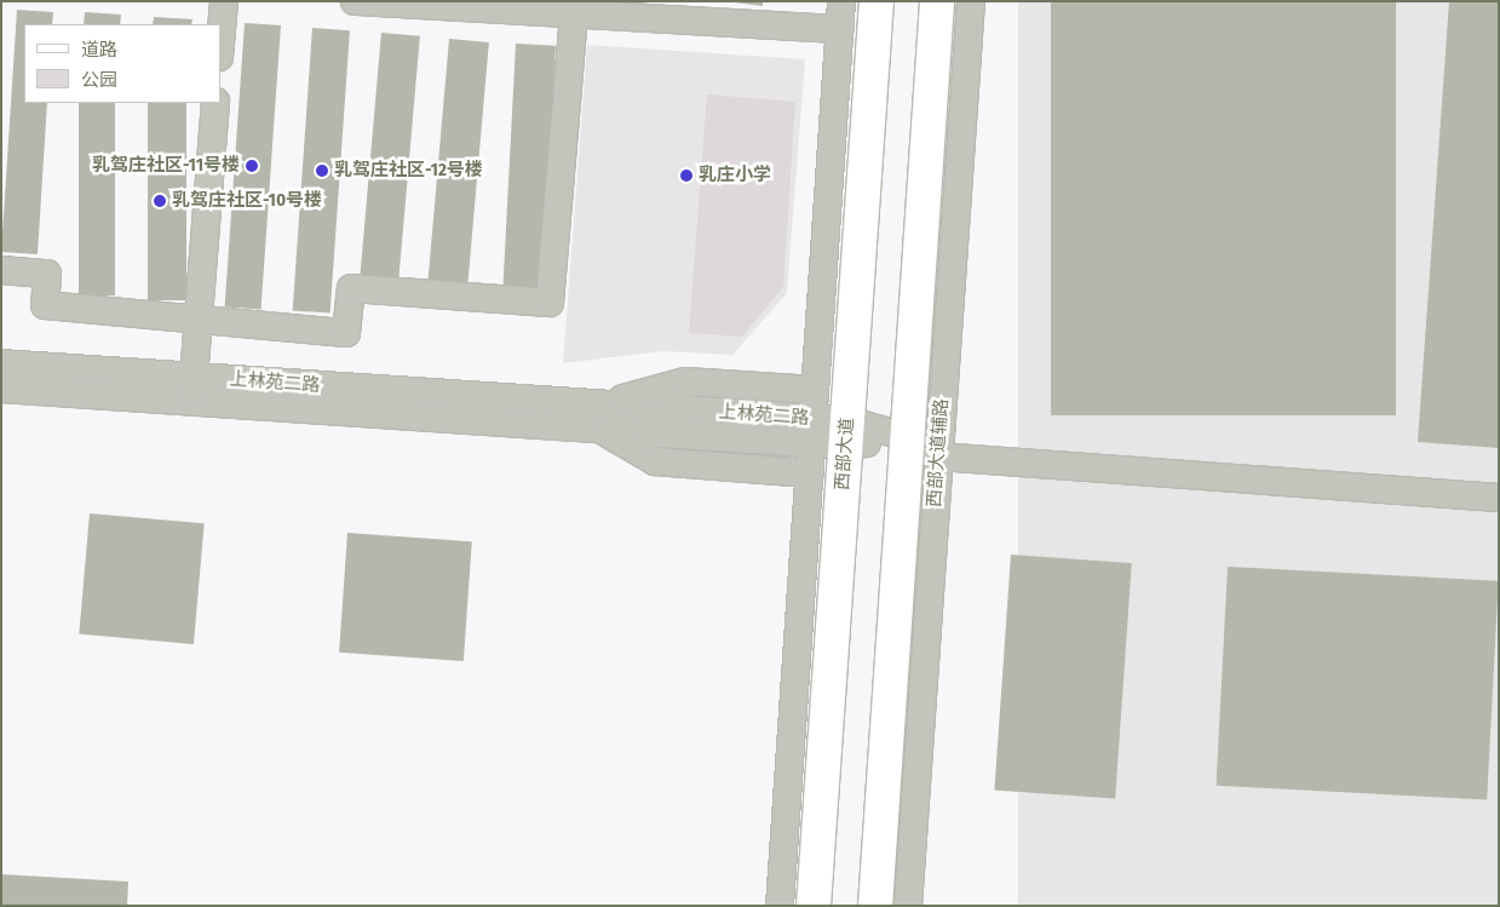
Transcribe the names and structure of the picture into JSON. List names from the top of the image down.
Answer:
{
  "streets": {
    "main road": ["西部大道"],
    "street": ["上林苑二路", "西部大道辅路"]
  },
  "crossings": [
    ["上林苑二路", "西部大道"]
  ],
  "places": [
    "乳驾庄社区-11号楼",
    "乳驾庄社区-12号楼",
    "乳庄小学",
    "乳驾庄社区-10号楼"
  ],
  "legend": ["道路", "公园"]
}
